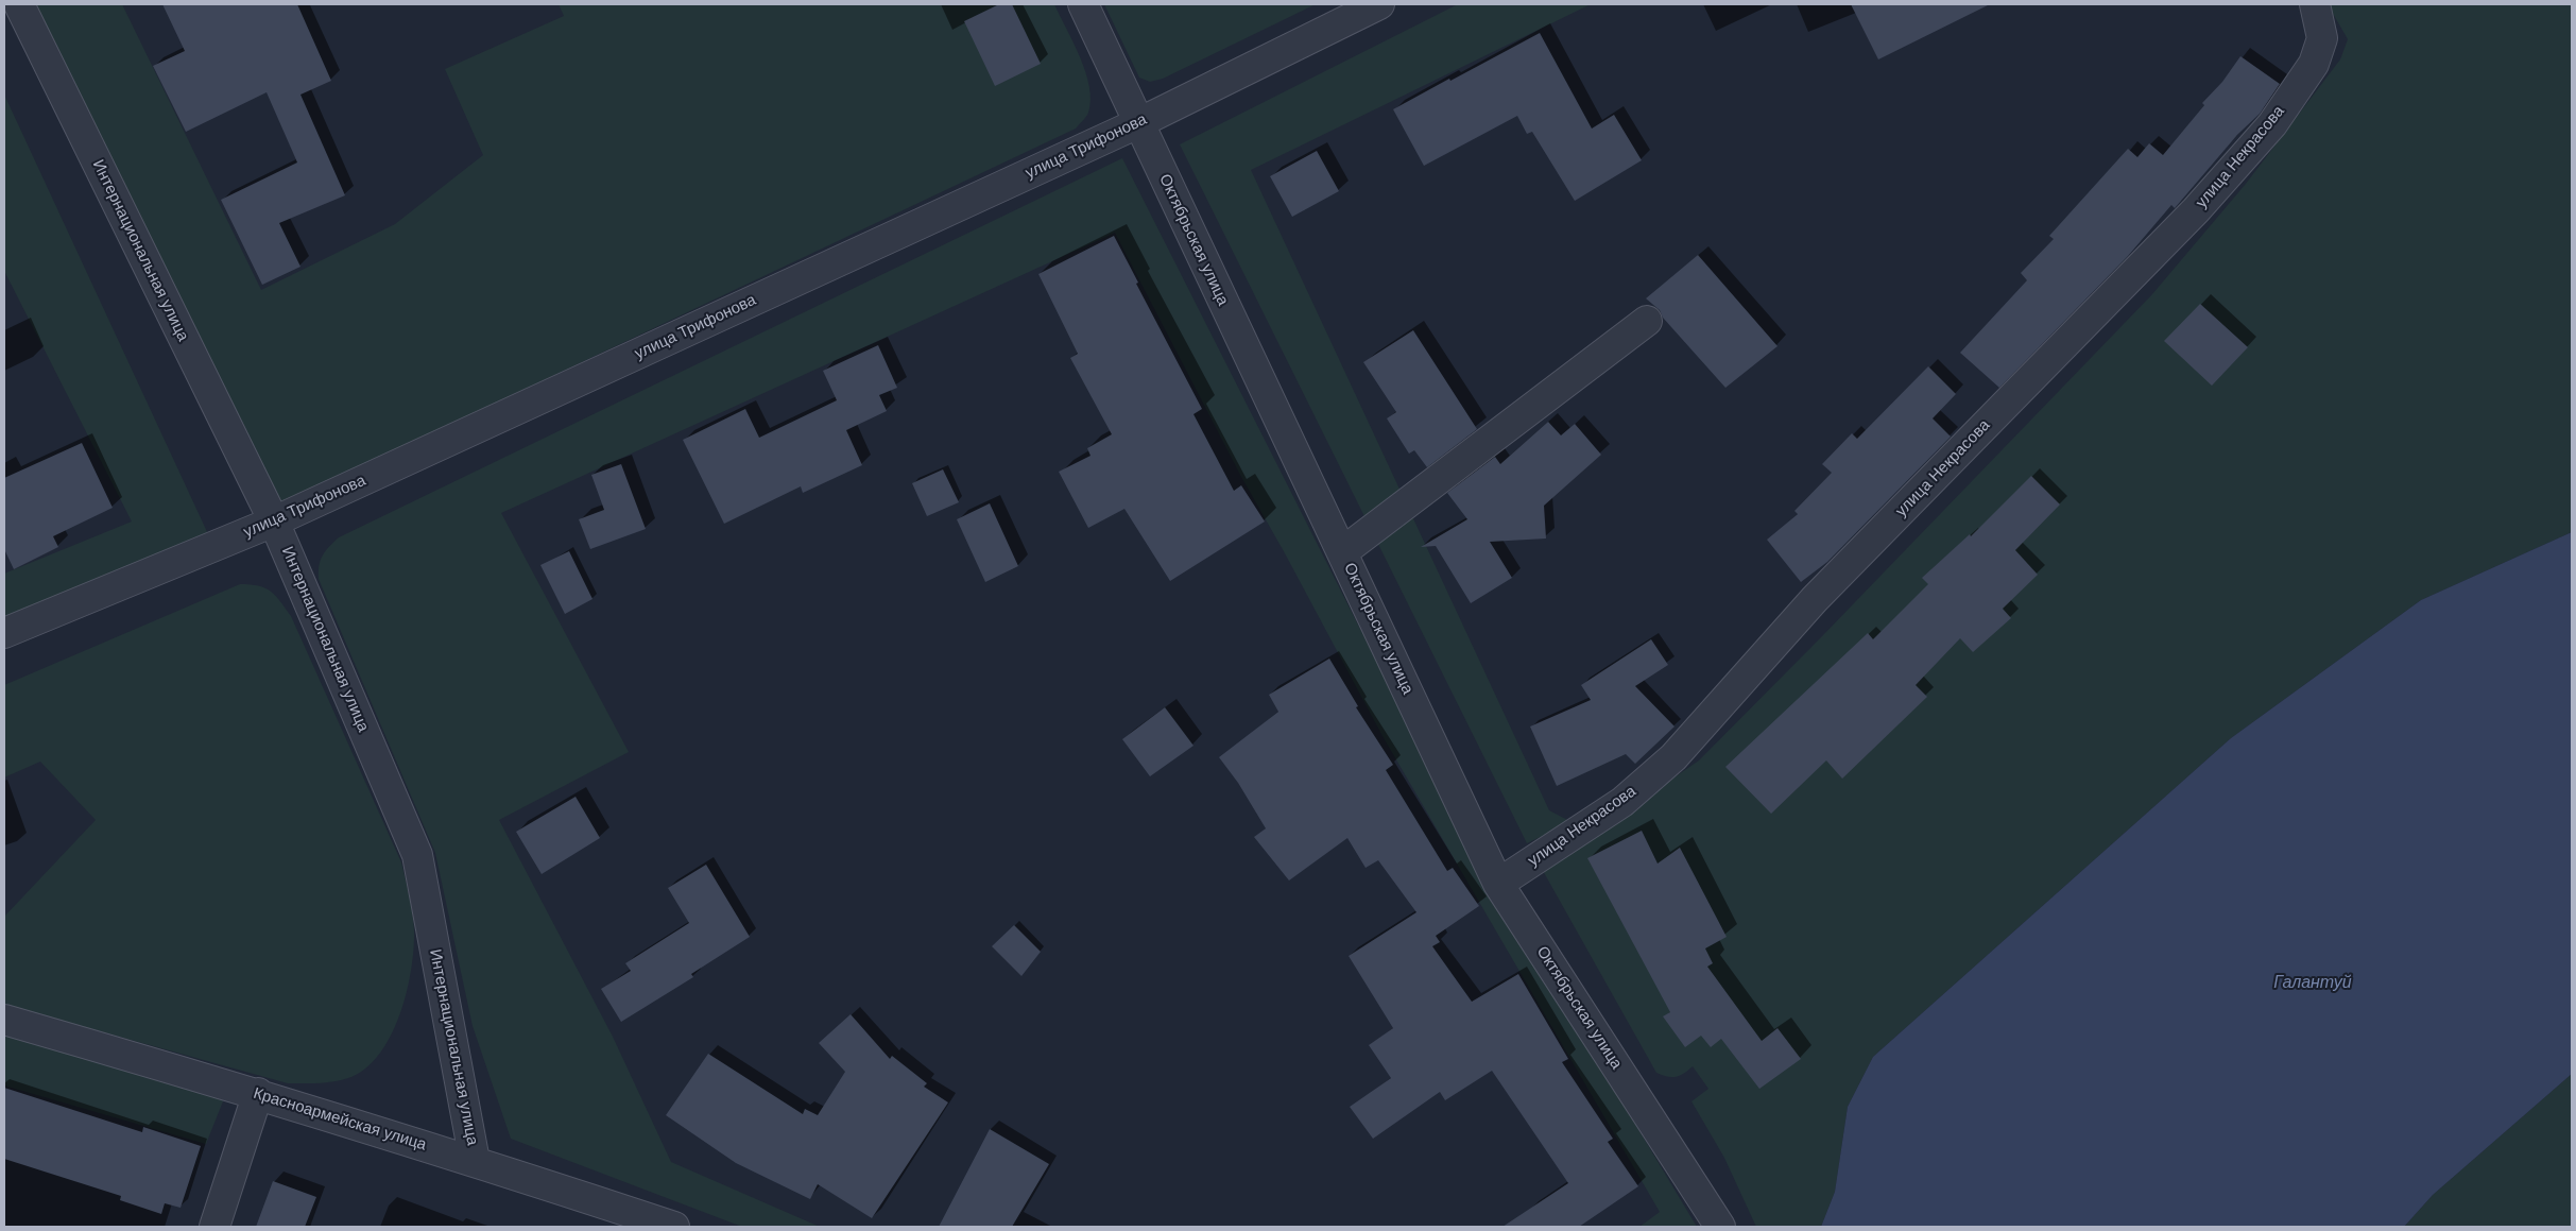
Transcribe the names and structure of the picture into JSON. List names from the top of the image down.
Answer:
{
  "streets": {
    "street": [
      "улица Трифонова",
      "улица Некрасова",
      "Октябрьская улица",
      "Интернациональная улица",
      "Красноармейская улица"
    ]
  },
  "crossings": [
    ["улица Трифонова", "Октябрьская улица"],
    ["улица Трифонова", "Интернациональная улица"],
    ["улица Некрасова", "Октябрьская улица"],
    ["Интернациональная улица", "Красноармейская улица"]
  ],
  "water": ["Галантуй"]
}
